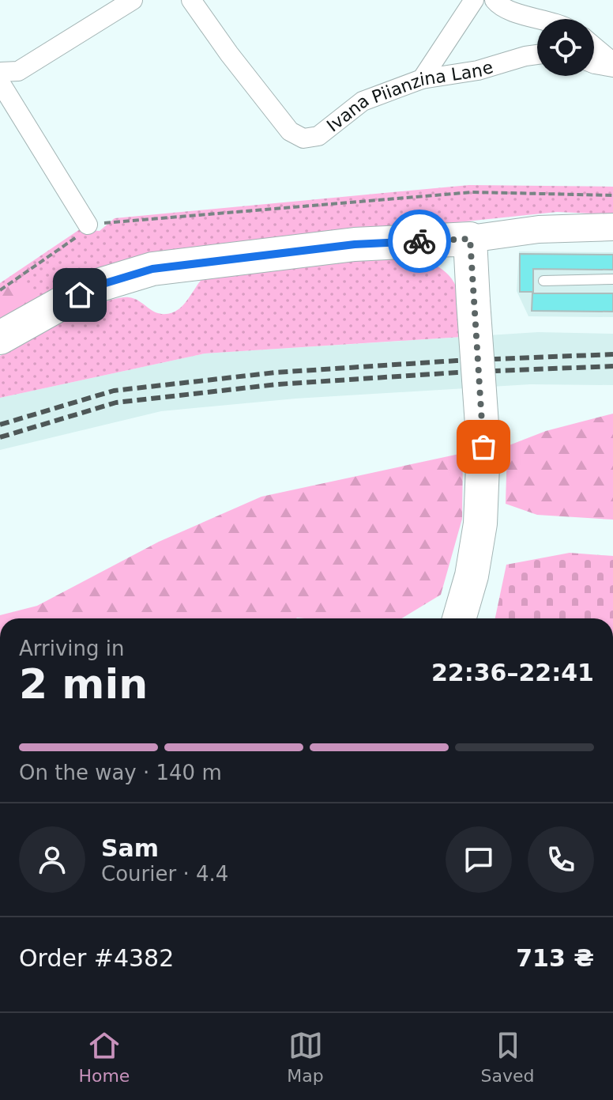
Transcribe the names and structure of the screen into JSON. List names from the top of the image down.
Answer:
{
  "streets": {
    "street": ["Ivana Piianzina Lane"]
  },
  "page": {
    "heading": ["2 min", "Arriving in", "22:36–22:41"],
    "panel": [
      "Sam",
      "Courier · 4.4",
      "Order #4382",
      "713 ₴"
    ],
    "bar": "On the way · 140 m",
    "tabs": ["Home", "Map", "Saved"]
  }
}
